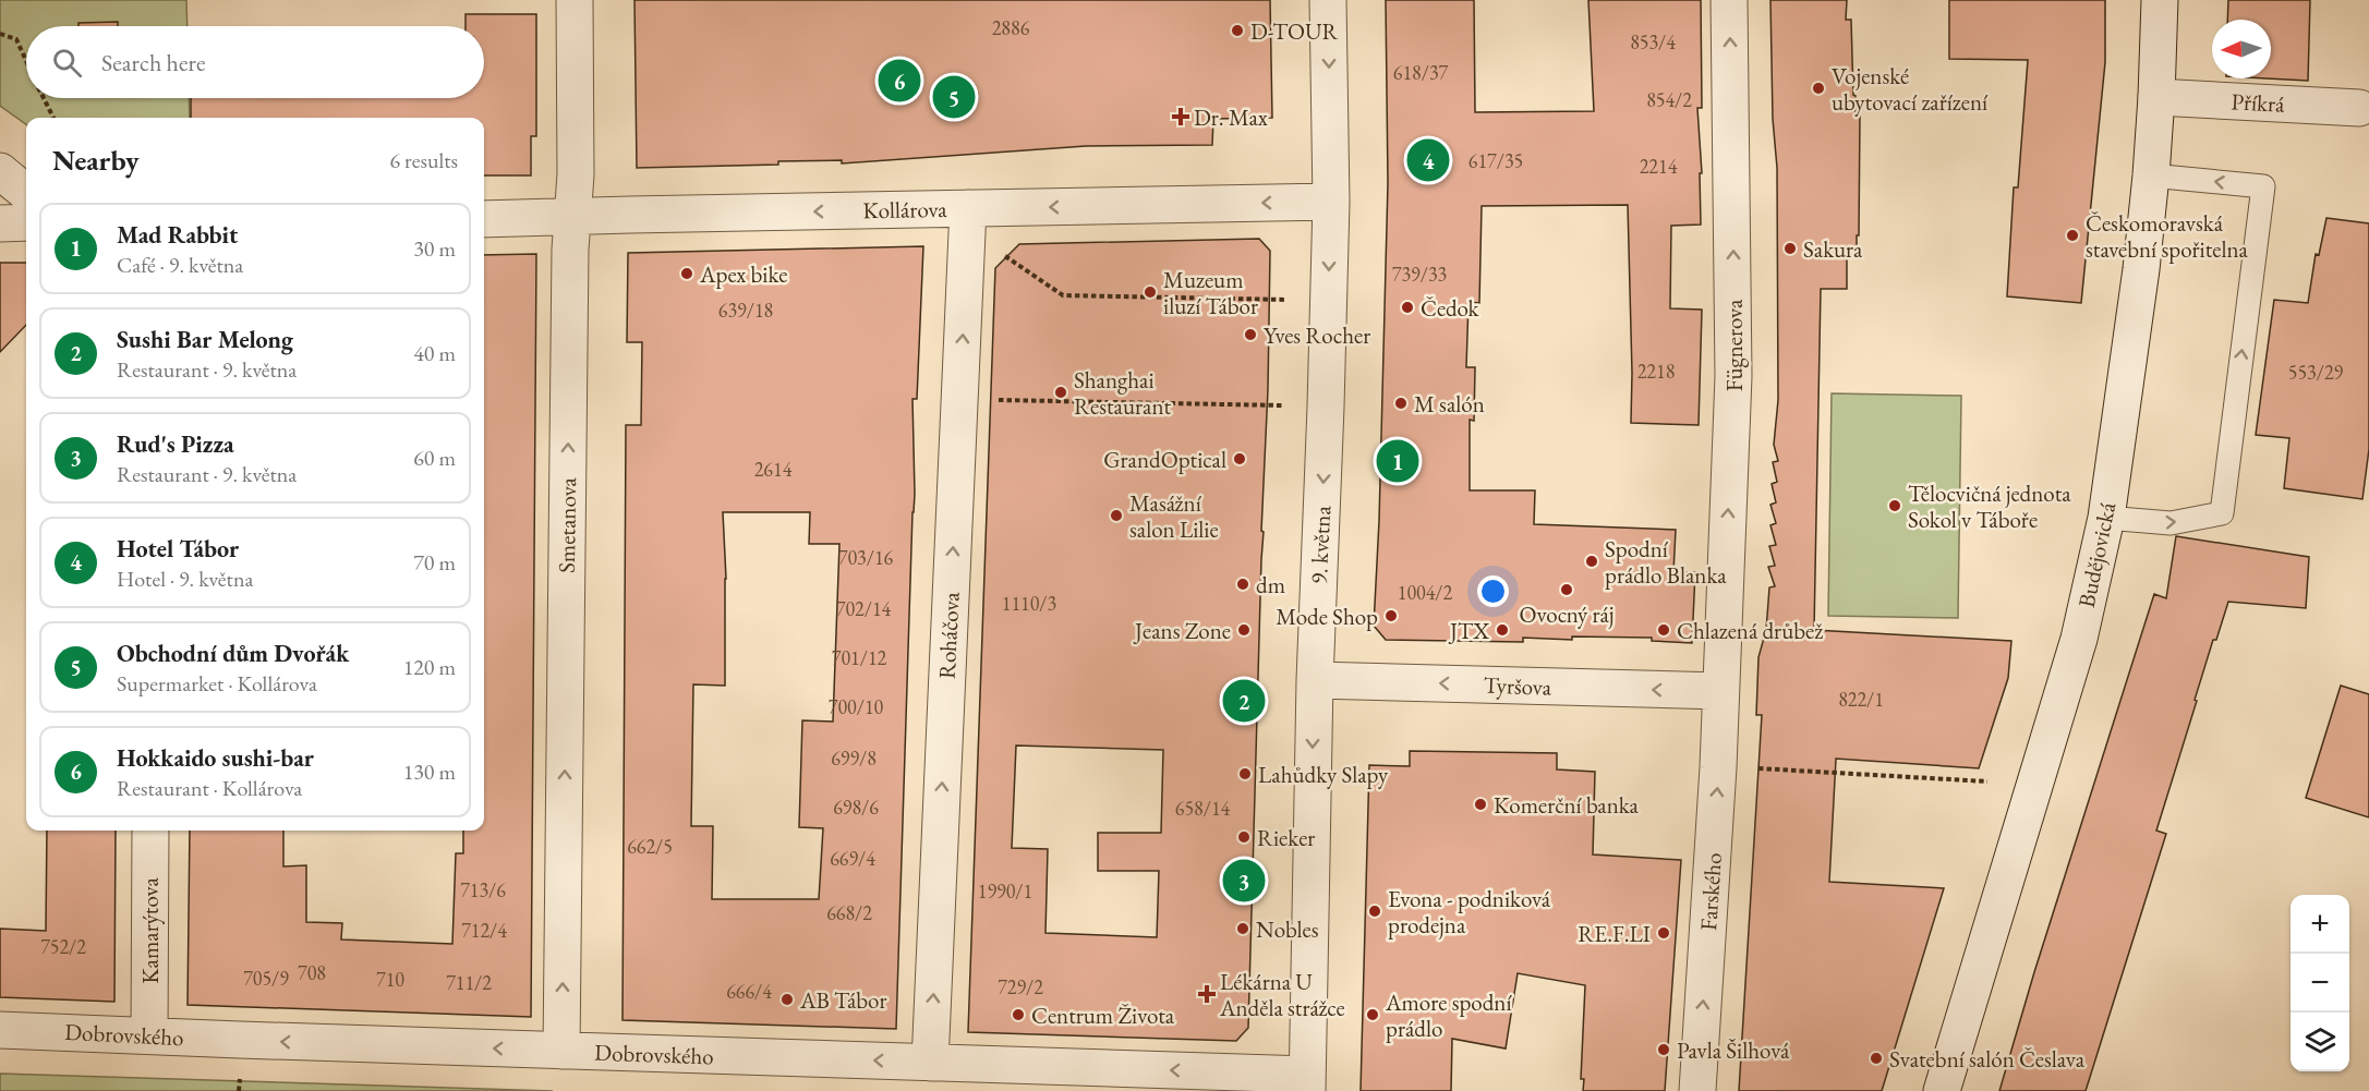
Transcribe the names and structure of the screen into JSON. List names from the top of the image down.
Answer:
{
  "streets": {
    "street": [
      "Příkrá",
      "Kollárova",
      "Fügnerova",
      "Smetanova",
      "9. května",
      "Budějovická",
      "Roháčova",
      "Tyršova",
      "Farského",
      "Kamarýtova",
      "Dobrovského"
    ]
  },
  "crossings": [
    ["Příkrá", "Budějovická"],
    ["Kollárova", "Smetanova"],
    ["Kollárova", "9. května"],
    ["Kollárova", "Roháčova"],
    ["Fügnerova", "Tyršova"],
    ["Fügnerova", "Farského"],
    ["Smetanova", "Dobrovského"],
    ["9. května", "Tyršova"],
    ["9. května", "Dobrovského"],
    ["Roháčova", "Dobrovského"],
    ["Tyršova", "Farského"],
    ["Kamarýtova", "Dobrovského"]
  ],
  "one_way": [
    "Kollárova",
    "Fügnerova",
    "Smetanova",
    "9. května",
    "Roháčova",
    "Tyršova",
    "Farského",
    "Dobrovského"
  ],
  "places": {
    "other": [
      "D-TOUR",
      "Vojenské ubytovací zařízení",
      "Českomoravská stavební spořitelna",
      "Sakura",
      "Apex bike",
      "Muzeum iluzí Tábor",
      "Čedok",
      "Yves Rocher",
      "Shanghai Restaurant",
      "M salón",
      "GrandOptical",
      "Tělocvičná jednota Sokol v Táboře",
      "Masážní salon Lilie",
      "Spodní prádlo Blanka",
      "dm",
      "Ovocný ráj",
      "Mode Shop",
      "Jeans Zone",
      "JTX",
      "Chlazená drůbež",
      "Lahůdky Slapy",
      "Komerční banka",
      "Rieker",
      "Evona - podniková prodejna",
      "Nobles",
      "RE.F.LI",
      "AB Tábor",
      "Centrum Života",
      "Amore spodní prádlo",
      "Pavla Šilhová",
      "Svatební salón Česlava"
    ],
    "health": ["Dr. Max", "Lékárna U Anděla strážce"]
  },
  "house_numbers": [
    "2886",
    "853/4",
    "618/37",
    "854/2",
    "617/35",
    "2214",
    "739/33",
    "639/18",
    "2218",
    "553/29",
    "2614",
    "703/16",
    "1004/2",
    "1110/3",
    "702/14",
    "701/12",
    "822/1",
    "700/10",
    "699/8",
    "698/6",
    "658/14",
    "662/5",
    "669/4",
    "713/6",
    "1990/1",
    "668/2",
    "712/4",
    "752/2",
    "708",
    "705/9",
    "710",
    "711/2",
    "729/2",
    "666/4"
  ],
  "north": "left",
  "page": {
    "search": "Search here",
    "pins": [
      "6",
      "5",
      "4",
      "1",
      "2",
      "3"
    ],
    "heading": ["Nearby", "6 results"],
    "list": [
      {
        "mark": "1",
        "name": "Mad Rabbit",
        "note": "Café · 9. května",
        "value": "30 m"
      },
      {
        "mark": "2",
        "name": "Sushi Bar Melong",
        "note": "Restaurant · 9. května",
        "value": "40 m"
      },
      {
        "mark": "3",
        "name": "Rud's Pizza",
        "note": "Restaurant · 9. května",
        "value": "60 m"
      },
      {
        "mark": "4",
        "name": "Hotel Tábor",
        "note": "Hotel · 9. května",
        "value": "70 m"
      },
      {
        "mark": "5",
        "name": "Obchodní dům Dvořák",
        "note": "Supermarket · Kollárova",
        "value": "120 m"
      },
      {
        "mark": "6",
        "name": "Hokkaido sushi-bar",
        "note": "Restaurant · Kollárova",
        "value": "130 m"
      }
    ],
    "map_buttons": ["+", "−"]
  }
}
